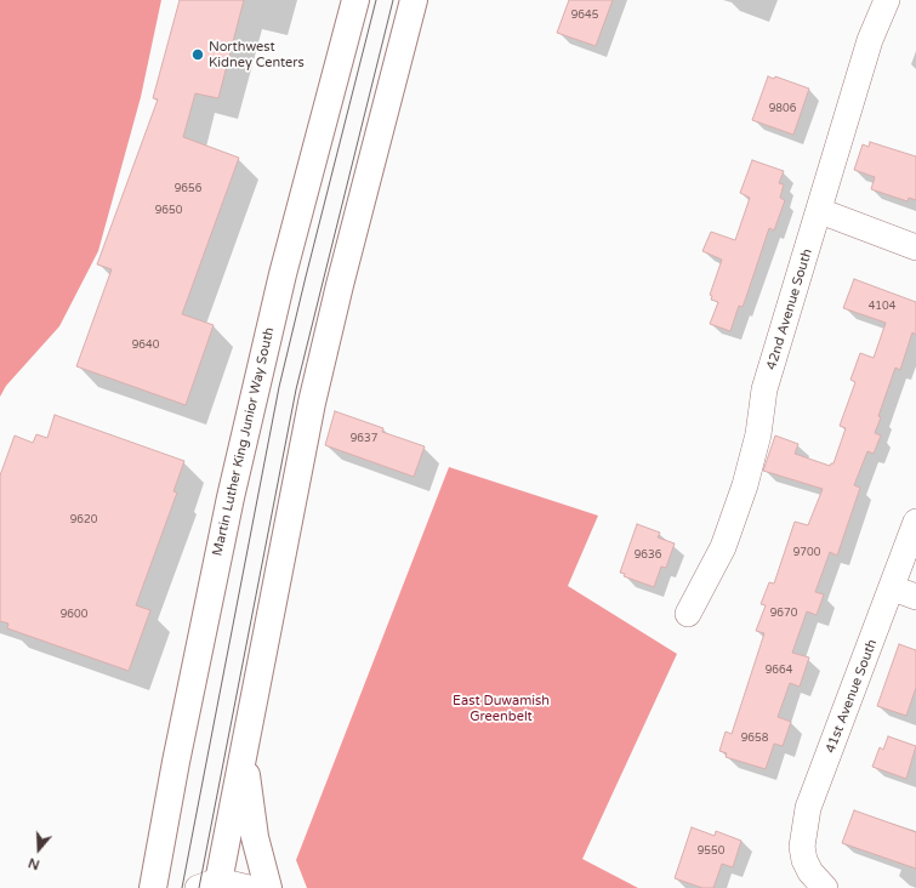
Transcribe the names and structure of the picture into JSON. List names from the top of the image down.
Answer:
{
  "streets": {
    "main road": ["Martin Luther King Junior Way South"],
    "street": ["42nd Avenue South", "41st Avenue South"]
  },
  "parks": ["East Duwamish Greenbelt"],
  "places": ["Northwest Kidney Centers"],
  "house_numbers": [
    "9645",
    "9806",
    "9656",
    "9650",
    "4104",
    "9640",
    "9637",
    "9620",
    "9700",
    "9636",
    "9670",
    "9600",
    "9664",
    "9658",
    "9550"
  ],
  "north": "bottom"
}
